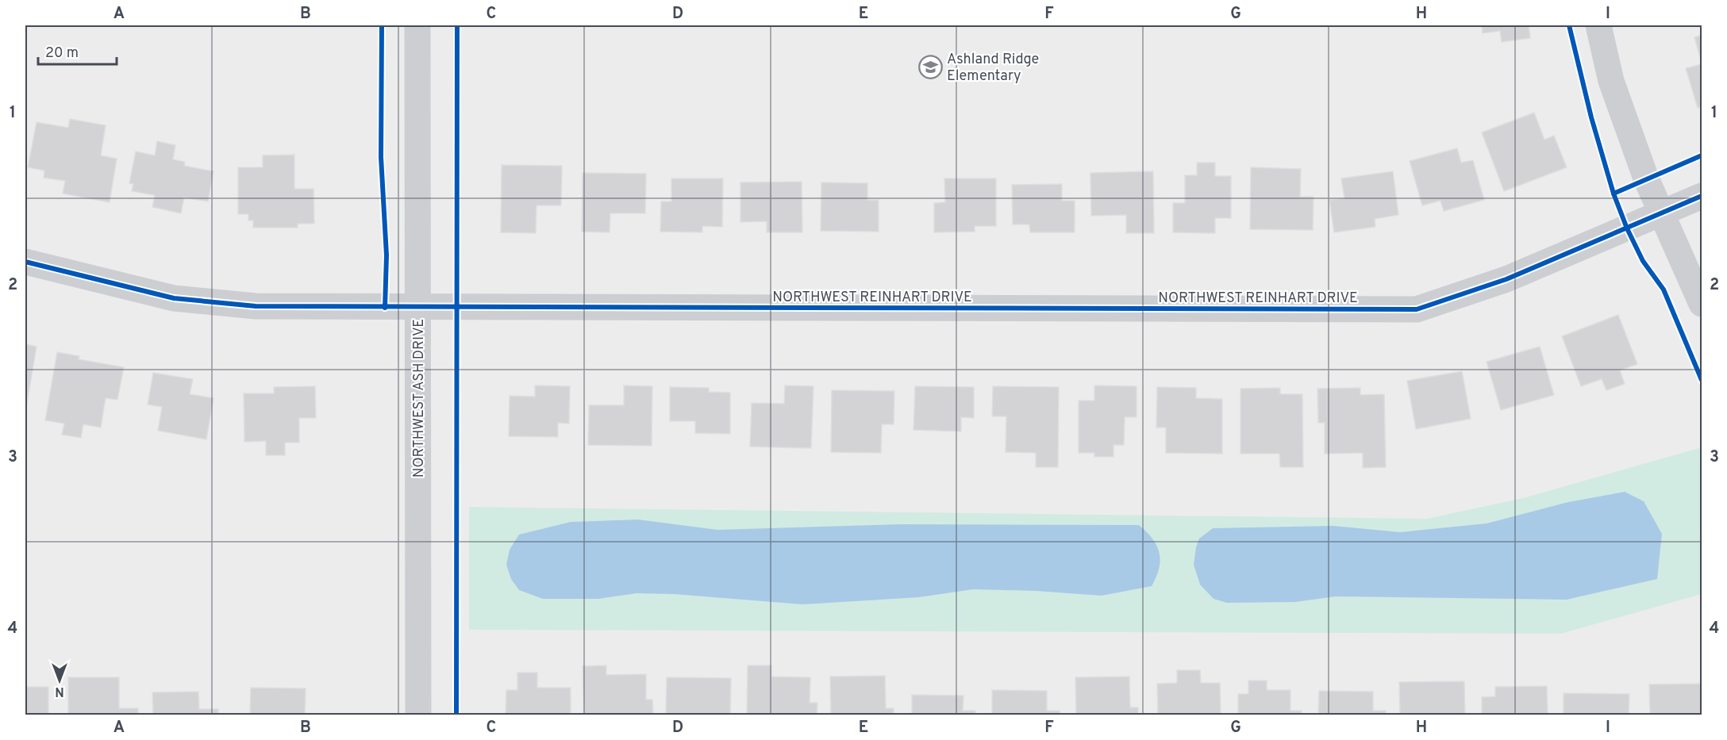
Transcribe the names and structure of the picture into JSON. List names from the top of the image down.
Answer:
{
  "streets": {
    "street": ["NORTHWEST REINHART DRIVE", "NORTHWEST ASH DRIVE"]
  },
  "crossings": [
    ["NORTHWEST REINHART DRIVE", "NORTHWEST ASH DRIVE"]
  ],
  "places": {
    "school or university": ["Ashland Ridge Elementary"]
  },
  "scale_bar": "20 m",
  "north": "bottom",
  "grid": {
    "columns": [
      "A",
      "B",
      "C",
      "D",
      "E",
      "F",
      "G",
      "H",
      "I"
    ],
    "rows": [
      "1",
      "2",
      "3",
      "4"
    ]
  }
}
